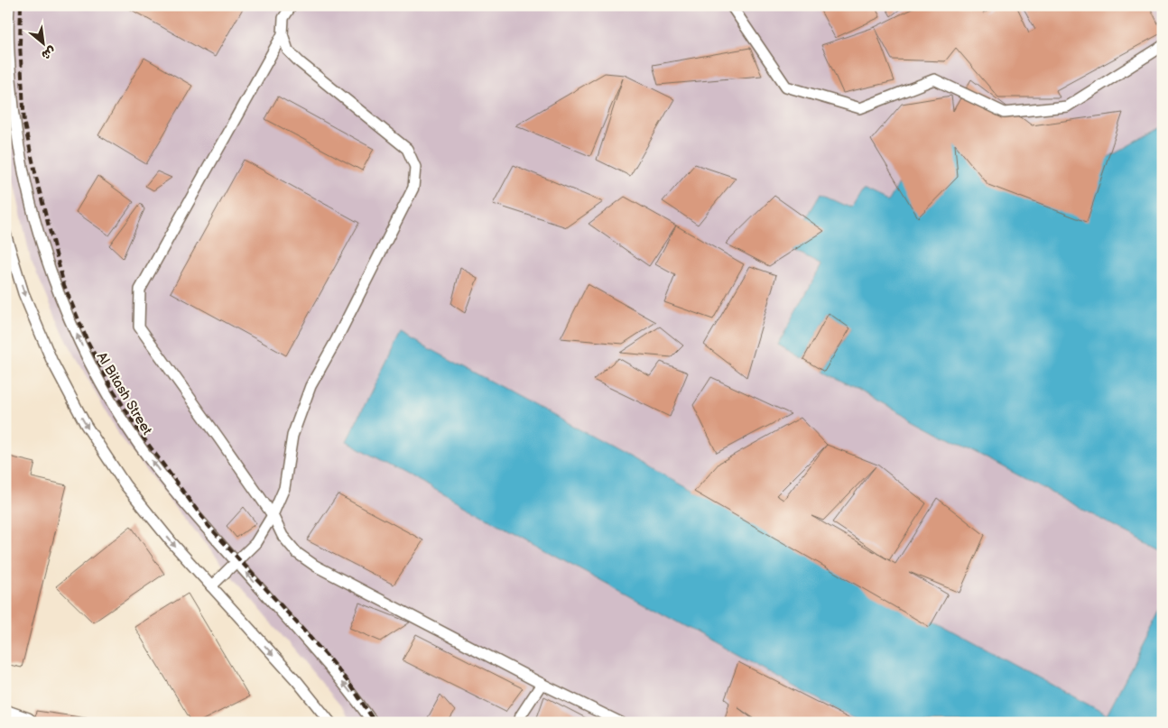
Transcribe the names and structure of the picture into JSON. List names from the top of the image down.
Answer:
{
  "streets": {
    "lane": ["Al Bitash Street"]
  },
  "north": "bottom right"
}
